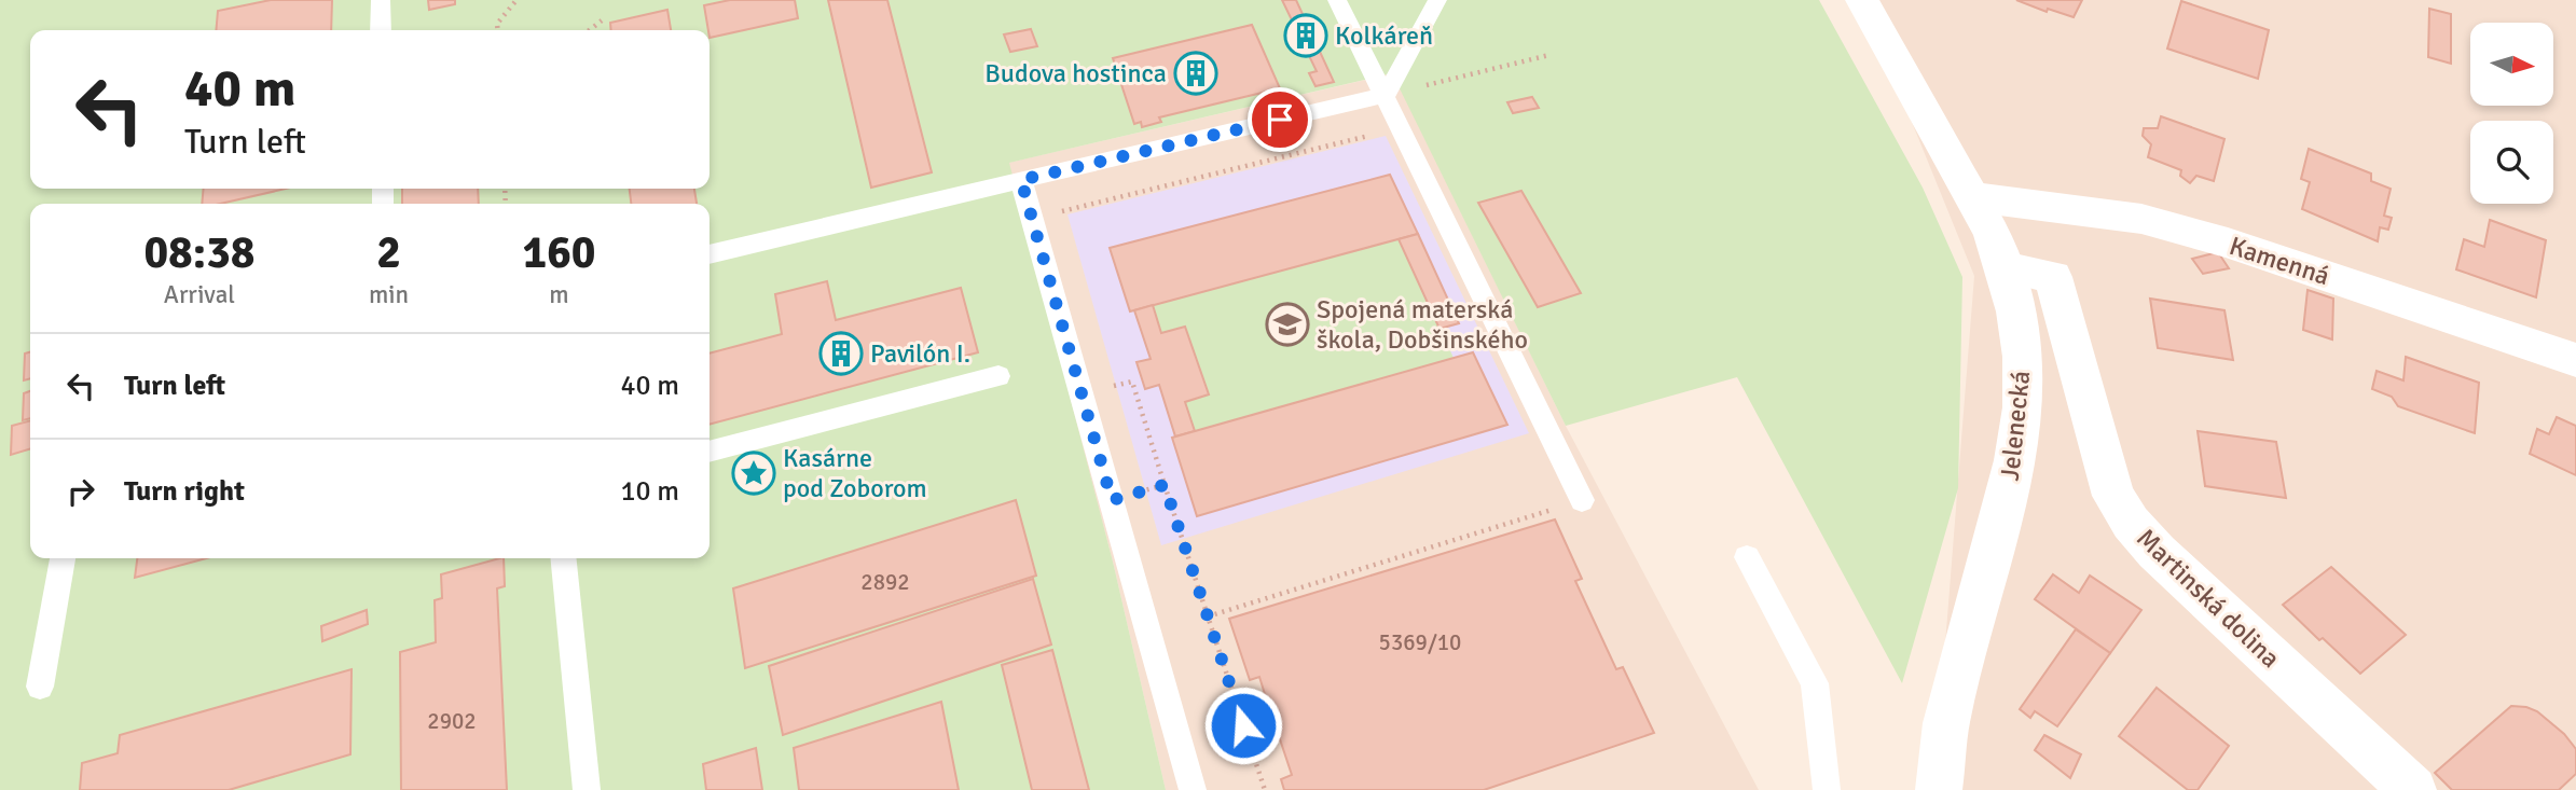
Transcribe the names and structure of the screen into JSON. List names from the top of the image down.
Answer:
{
  "streets": {
    "street": ["Kamenná", "Jelenecká", "Martinská dolina"]
  },
  "crossings": [
    ["Kamenná", "Jelenecká"],
    ["Jelenecká", "Martinská dolina"]
  ],
  "places": {
    "building": ["Kolkáreň", "Budova hostinca", "Pavilón I."],
    "school or university": ["Spojená materská škola, Dobšinského"],
    "place": ["Kasárne pod Zoborom"]
  },
  "house_numbers": ["2892", "5369/10", "2902"],
  "north": "right",
  "page": {
    "turn": ["40 m", "Turn left"],
    "eta": [
      "08:38",
      "Arrival",
      "2",
      "min",
      "160",
      "m"
    ],
    "list": [
      {
        "name": "Turn left",
        "value": "40 m"
      },
      {
        "name": "Turn right",
        "value": "10 m"
      }
    ]
  }
}
